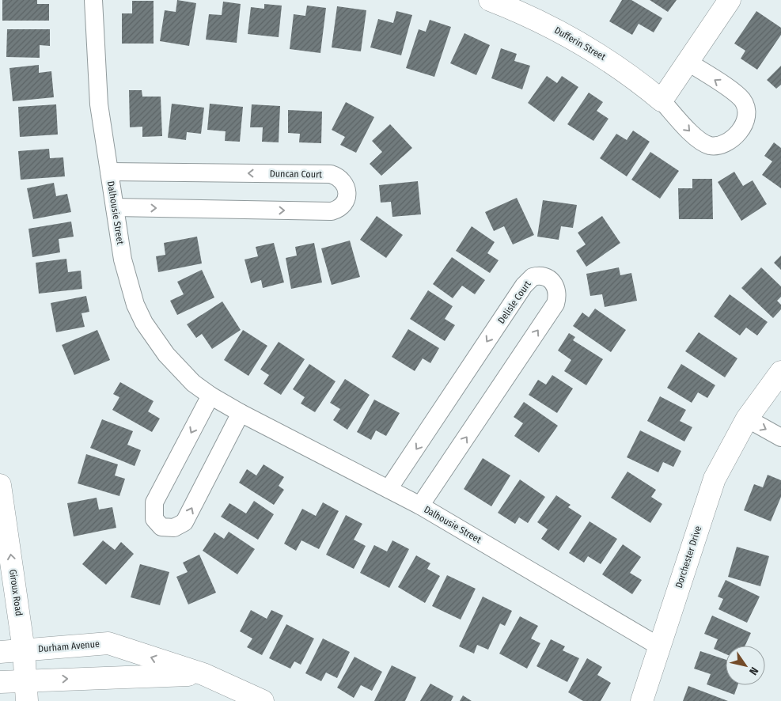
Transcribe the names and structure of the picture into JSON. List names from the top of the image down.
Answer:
{
  "streets": {
    "street": [
      "Dufferin Street",
      "Duncan Court",
      "Dalhousie Street",
      "Delisle Court",
      "Dorchester Drive",
      "Giroux Road",
      "Durham Avenue"
    ]
  },
  "crossings": [
    ["Duncan Court", "Dalhousie Street"],
    ["Dalhousie Street", "Delisle Court"],
    ["Dalhousie Street", "Dorchester Drive"],
    ["Giroux Road", "Durham Avenue"]
  ],
  "one_way": ["Giroux Road"],
  "north": "bottom right"
}
